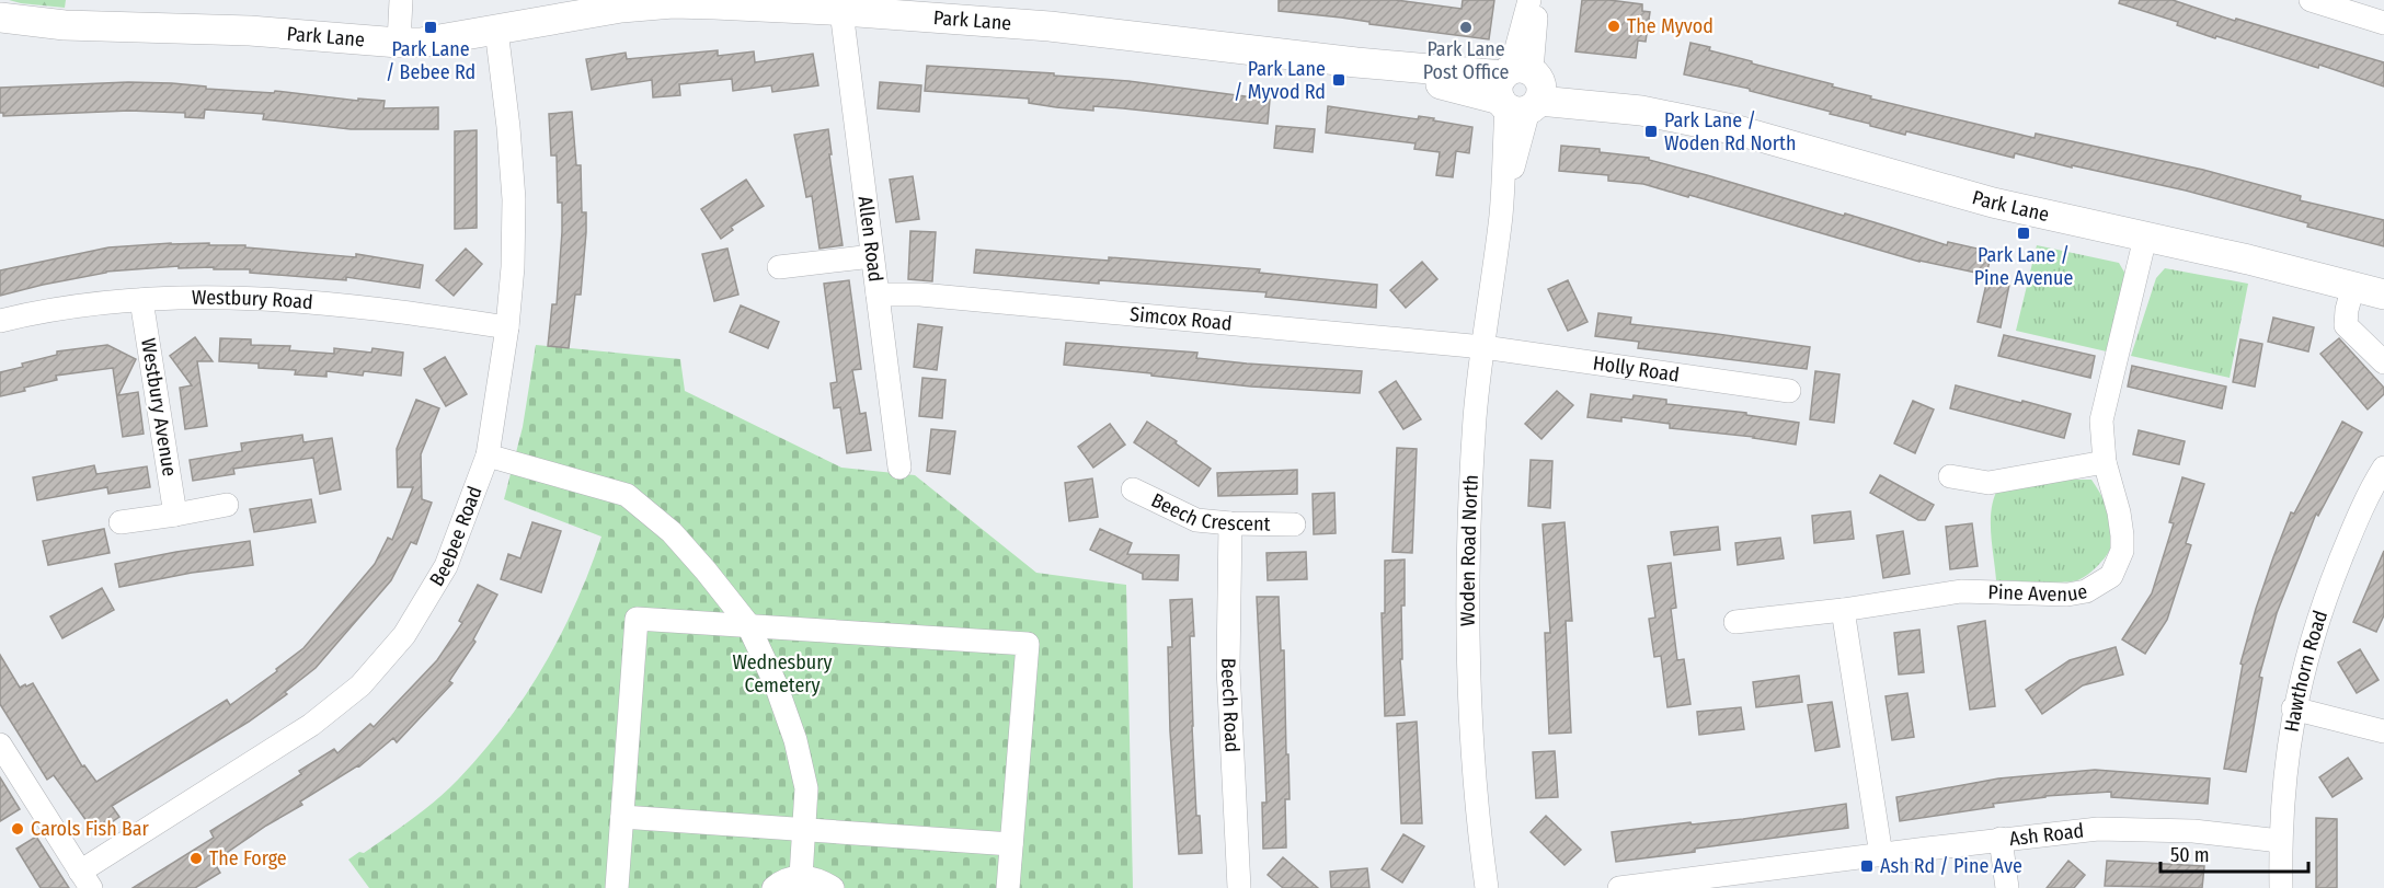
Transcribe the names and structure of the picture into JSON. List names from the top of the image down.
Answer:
{
  "streets": {
    "main road": ["Park Lane"],
    "street": [
      "Allen Road",
      "Westbury Road",
      "Simcox Road",
      "Holly Road",
      "Westbury Avenue",
      "Beech Crescent",
      "Beebee Road",
      "Woden Road North",
      "Pine Avenue",
      "Hawthorn Road",
      "Beech Road",
      "Ash Road"
    ]
  },
  "crossings": [
    ["Park Lane", "Allen Road"],
    ["Park Lane", "Beebee Road"],
    ["Park Lane", "Woden Road North"],
    ["Park Lane", "Pine Avenue"],
    ["Allen Road", "Simcox Road"],
    ["Westbury Road", "Westbury Avenue"],
    ["Westbury Road", "Beebee Road"],
    ["Simcox Road", "Holly Road"],
    ["Simcox Road", "Woden Road North"],
    ["Holly Road", "Woden Road North"],
    ["Beech Crescent", "Beech Road"],
    ["Hawthorn Road", "Ash Road"]
  ],
  "parks": ["Wednesbury Cemetery"],
  "places": {
    "other": [
      "The Myvod",
      "Park Lane Post Office",
      "Carols Fish Bar",
      "The Forge"
    ],
    "transit": [
      "Park Lane / Bebee Rd",
      "Park Lane / Myvod Rd",
      "Park Lane / Woden Rd North",
      "Park Lane / Pine Avenue",
      "Ash Rd / Pine Ave"
    ]
  },
  "scale_bar": "50 m"
}
